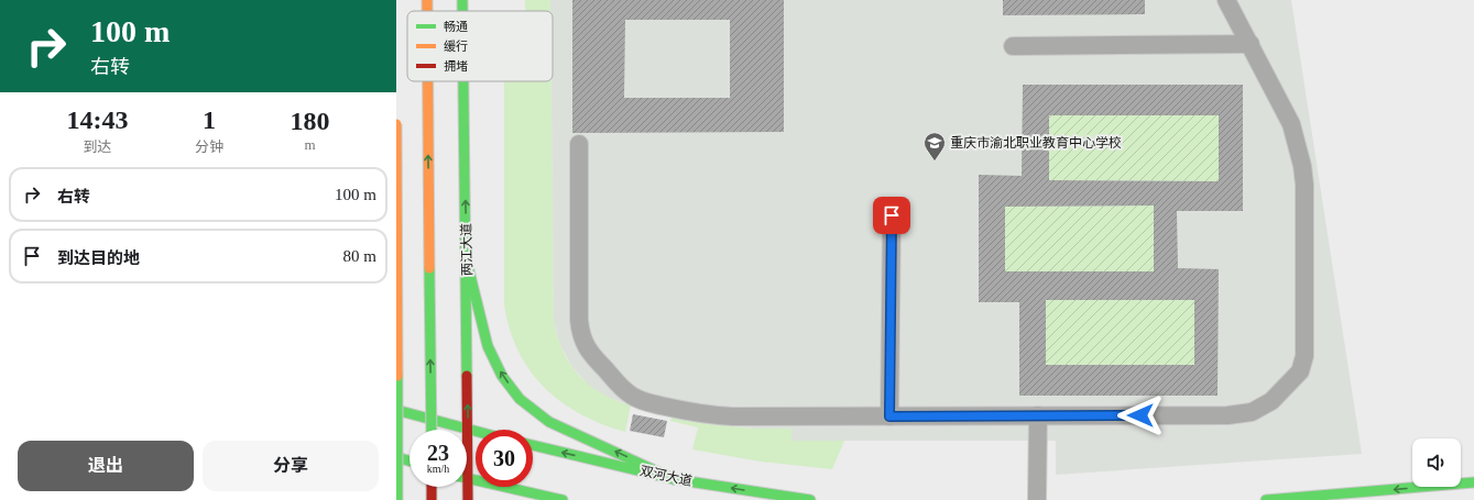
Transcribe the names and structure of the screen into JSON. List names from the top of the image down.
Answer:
{
  "streets": {
    "main road": ["两江大道", "双河大道"]
  },
  "one_way": ["双河大道"],
  "places": {
    "school or university": ["重庆市渝北职业教育中心学校"]
  },
  "legend": ["畅通", "缓行", "拥堵"],
  "page": {
    "turn": ["100 m", "右转"],
    "eta": [
      "14:43",
      "到达",
      "1",
      "分钟",
      "180",
      "m"
    ],
    "list": [
      {
        "name": "右转",
        "value": "100 m"
      },
      {
        "name": "到达目的地",
        "value": "80 m"
      }
    ],
    "speed": "23 km/h",
    "limit": "30",
    "buttons": ["退出", "分享"]
  }
}
